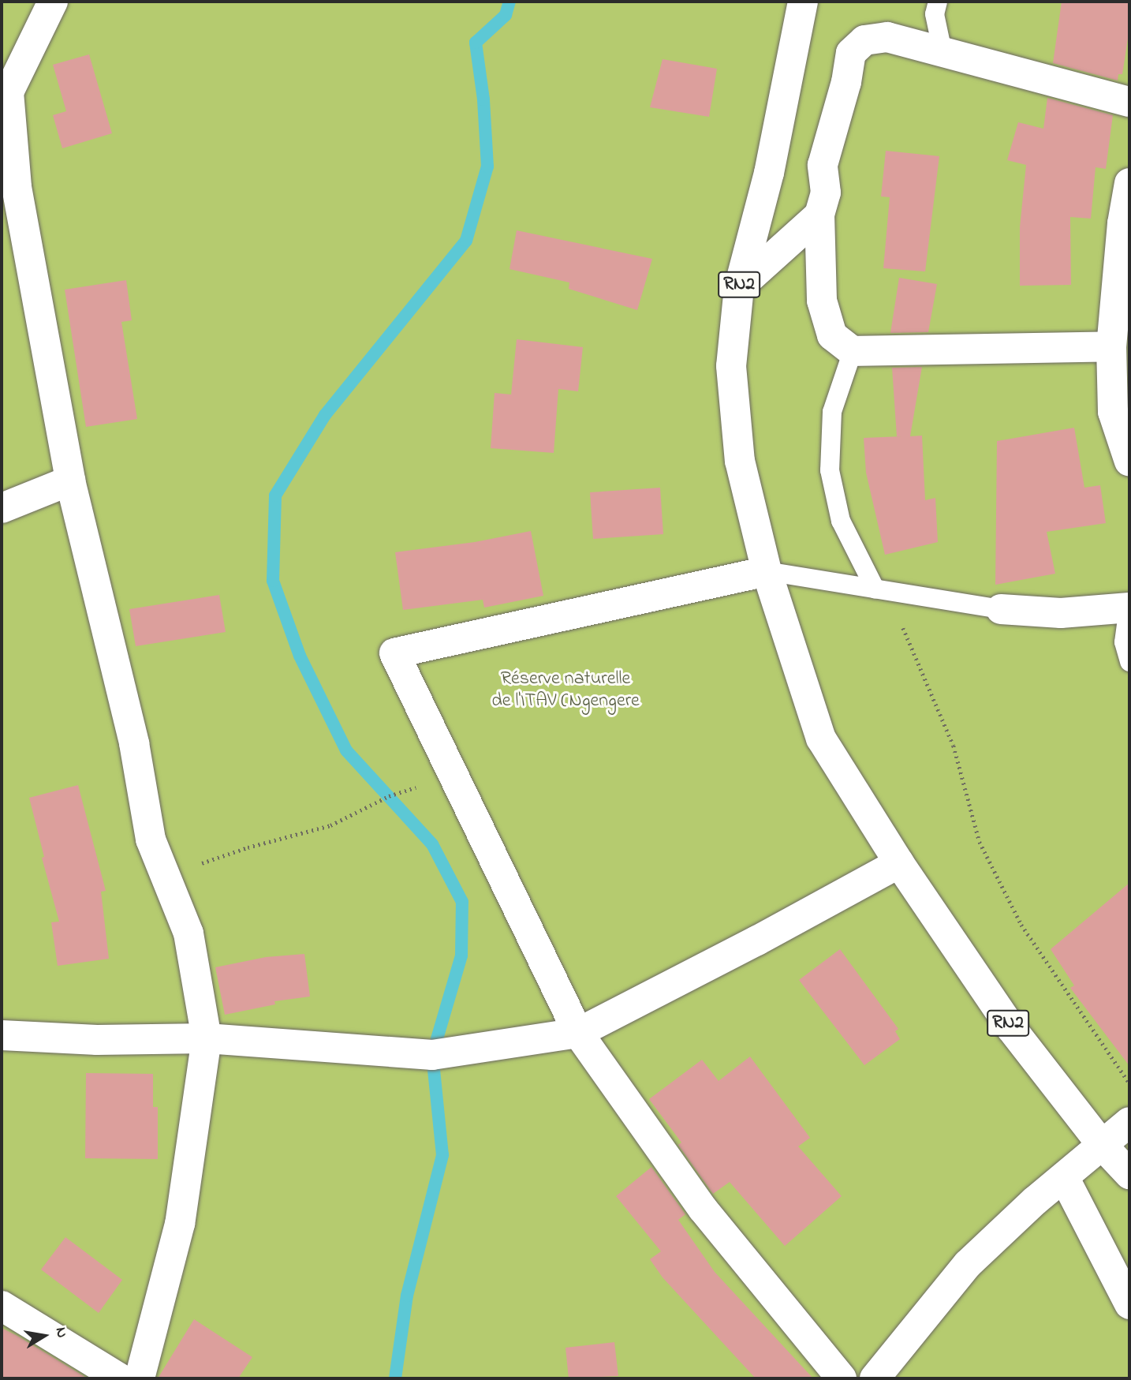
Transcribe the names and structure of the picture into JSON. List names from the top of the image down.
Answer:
{
  "streets": {
    "main road": ["RN2"]
  },
  "parks": ["Réserve naturelle de l'ITAV (Ngengere"],
  "north": "right"
}
